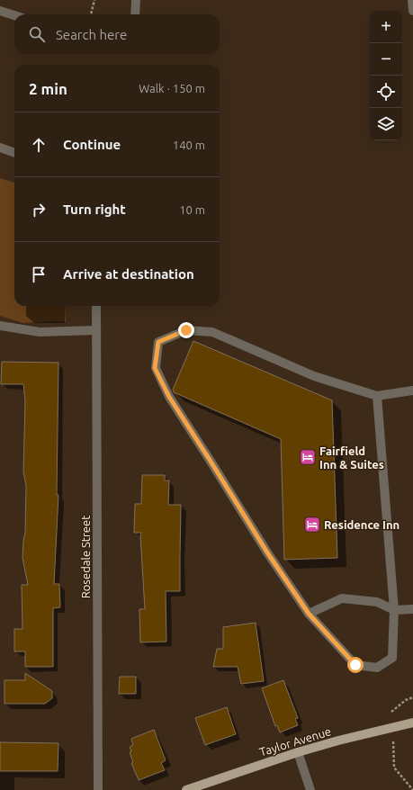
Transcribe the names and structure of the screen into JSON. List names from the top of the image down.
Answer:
{
  "streets": {
    "main road": ["Taylor Avenue"],
    "street": ["Rosedale Street"]
  },
  "places": {
    "hotel": ["Fairfield Inn & Suites", "Residence Inn"]
  },
  "page": {
    "map_buttons": ["+", "−"],
    "search": "Search here",
    "heading": ["2 min", "Walk · 150 m"],
    "list": [
      ["Continue", "140 m"],
      ["Turn right", "10 m"],
      "Arrive at destination"
    ]
  }
}
